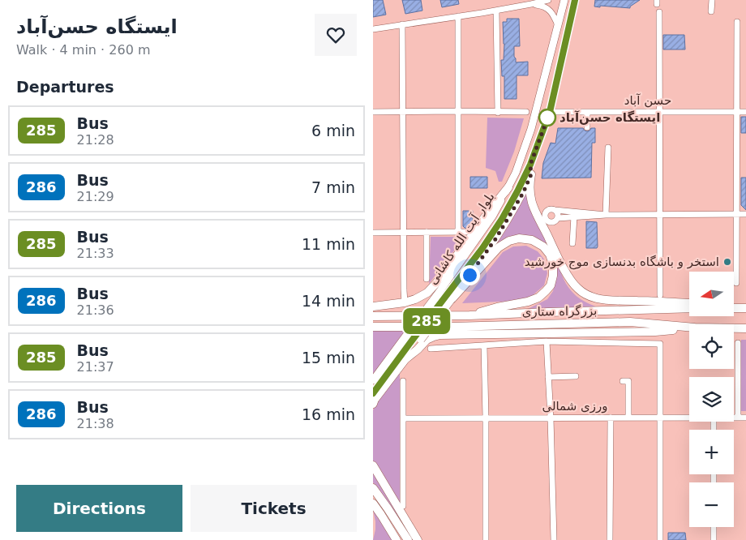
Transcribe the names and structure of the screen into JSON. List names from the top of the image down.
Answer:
{
  "streets": {
    "highway": ["بزرگراه ستاری"],
    "main road": ["بلوار آیت الله کاشانی"],
    "street": ["حسن آباد", "ورزی شمالی"]
  },
  "crossings": [
    ["حسن آباد", "بلوار آیت الله کاشانی"]
  ],
  "places": ["ایستگاه حسن‌آباد", "استخر و باشگاه بدنسازی موج خورشید"],
  "lines": ["bus line 285"],
  "north": "left",
  "page": {
    "heading": [
      ["ایستگاه حسن‌آباد", "Walk · 4 min · 260 m"],
      "Departures"
    ],
    "on_map": "285",
    "list": [
      {
        "mark": "285",
        "name": "Bus",
        "note": "21:28",
        "value": "6 min"
      },
      {
        "mark": "286",
        "name": "Bus",
        "note": "21:29",
        "value": "7 min"
      },
      {
        "mark": "285",
        "name": "Bus",
        "note": "21:33",
        "value": "11 min"
      },
      {
        "mark": "286",
        "name": "Bus",
        "note": "21:36",
        "value": "14 min"
      },
      {
        "mark": "285",
        "name": "Bus",
        "note": "21:37",
        "value": "15 min"
      },
      {
        "mark": "286",
        "name": "Bus",
        "note": "21:38",
        "value": "16 min"
      }
    ],
    "map_buttons": ["+", "−"],
    "buttons": ["Directions", "Tickets"]
  }
}
